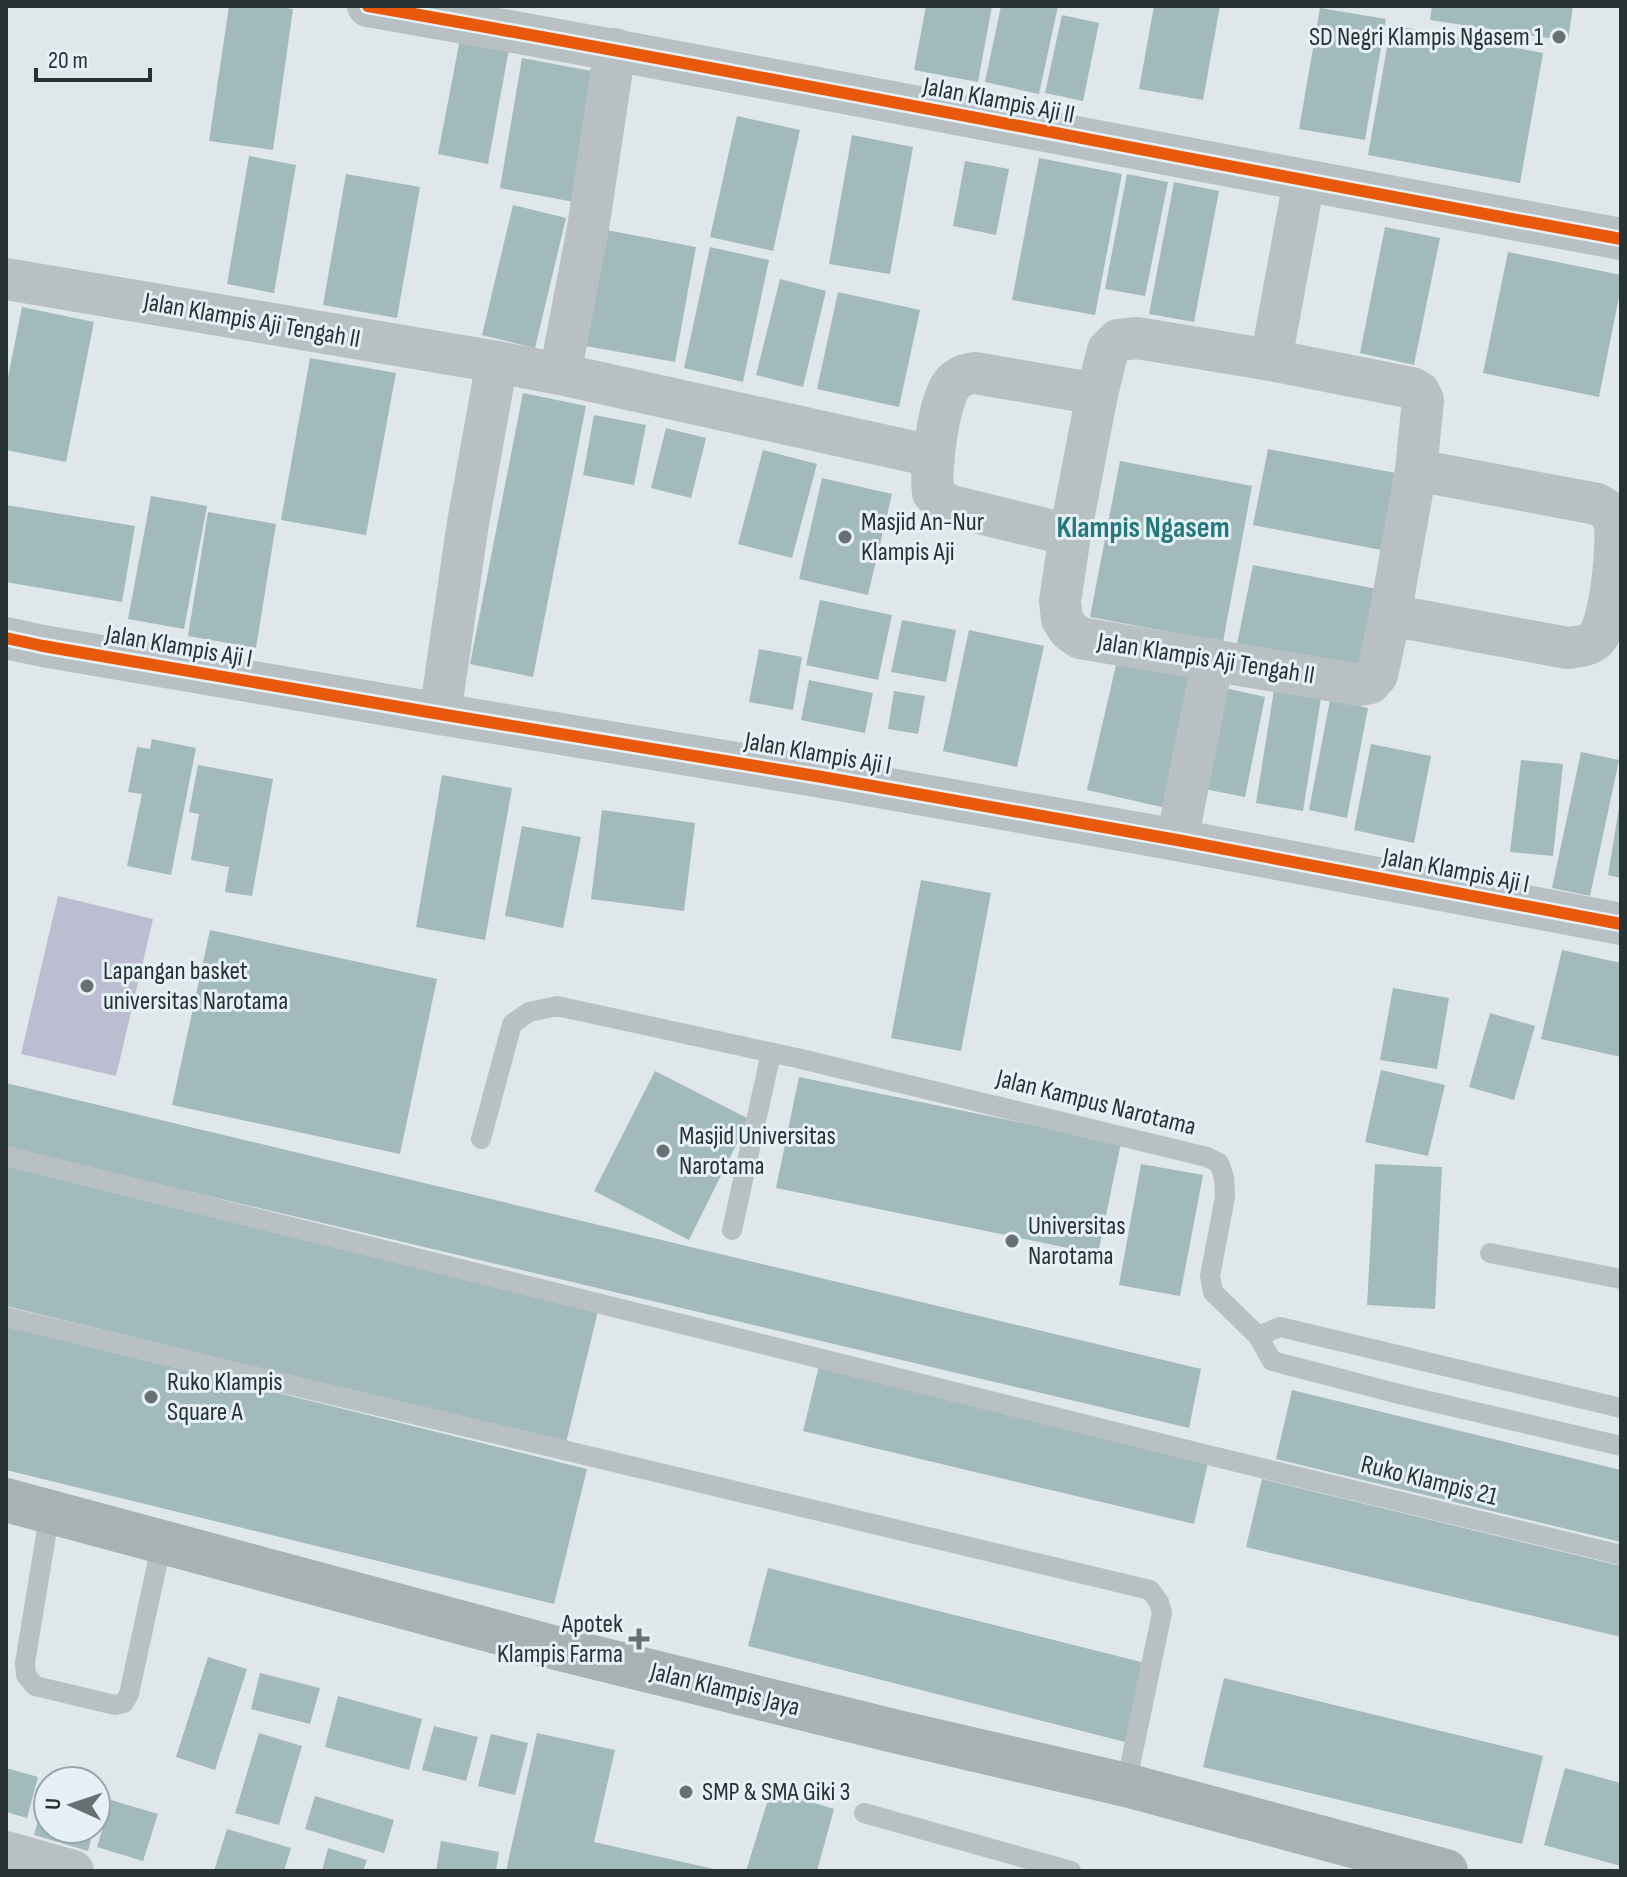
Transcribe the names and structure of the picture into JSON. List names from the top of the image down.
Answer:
{
  "streets": {
    "main road": ["Jalan Klampis Jaya"],
    "street": ["Jalan Klampis Aji II", "Jalan Klampis Aji Tengah II", "Jalan Klampis Aji I"],
    "lane": ["Jalan Kampus Narotama", "Ruko Klampis 21"]
  },
  "districts": ["Klampis Ngasem"],
  "places": {
    "other": [
      "SD Negri Klampis Ngasem 1",
      "Masjid An-Nur Klampis Aji",
      "Lapangan basket universitas Narotama",
      "Masjid Universitas Narotama",
      "Universitas Narotama",
      "Ruko Klampis Square A",
      "SMP & SMA Giki 3"
    ],
    "health": ["Apotek Klampis Farma"]
  },
  "scale_bar": "20 m",
  "north": "left"
}
